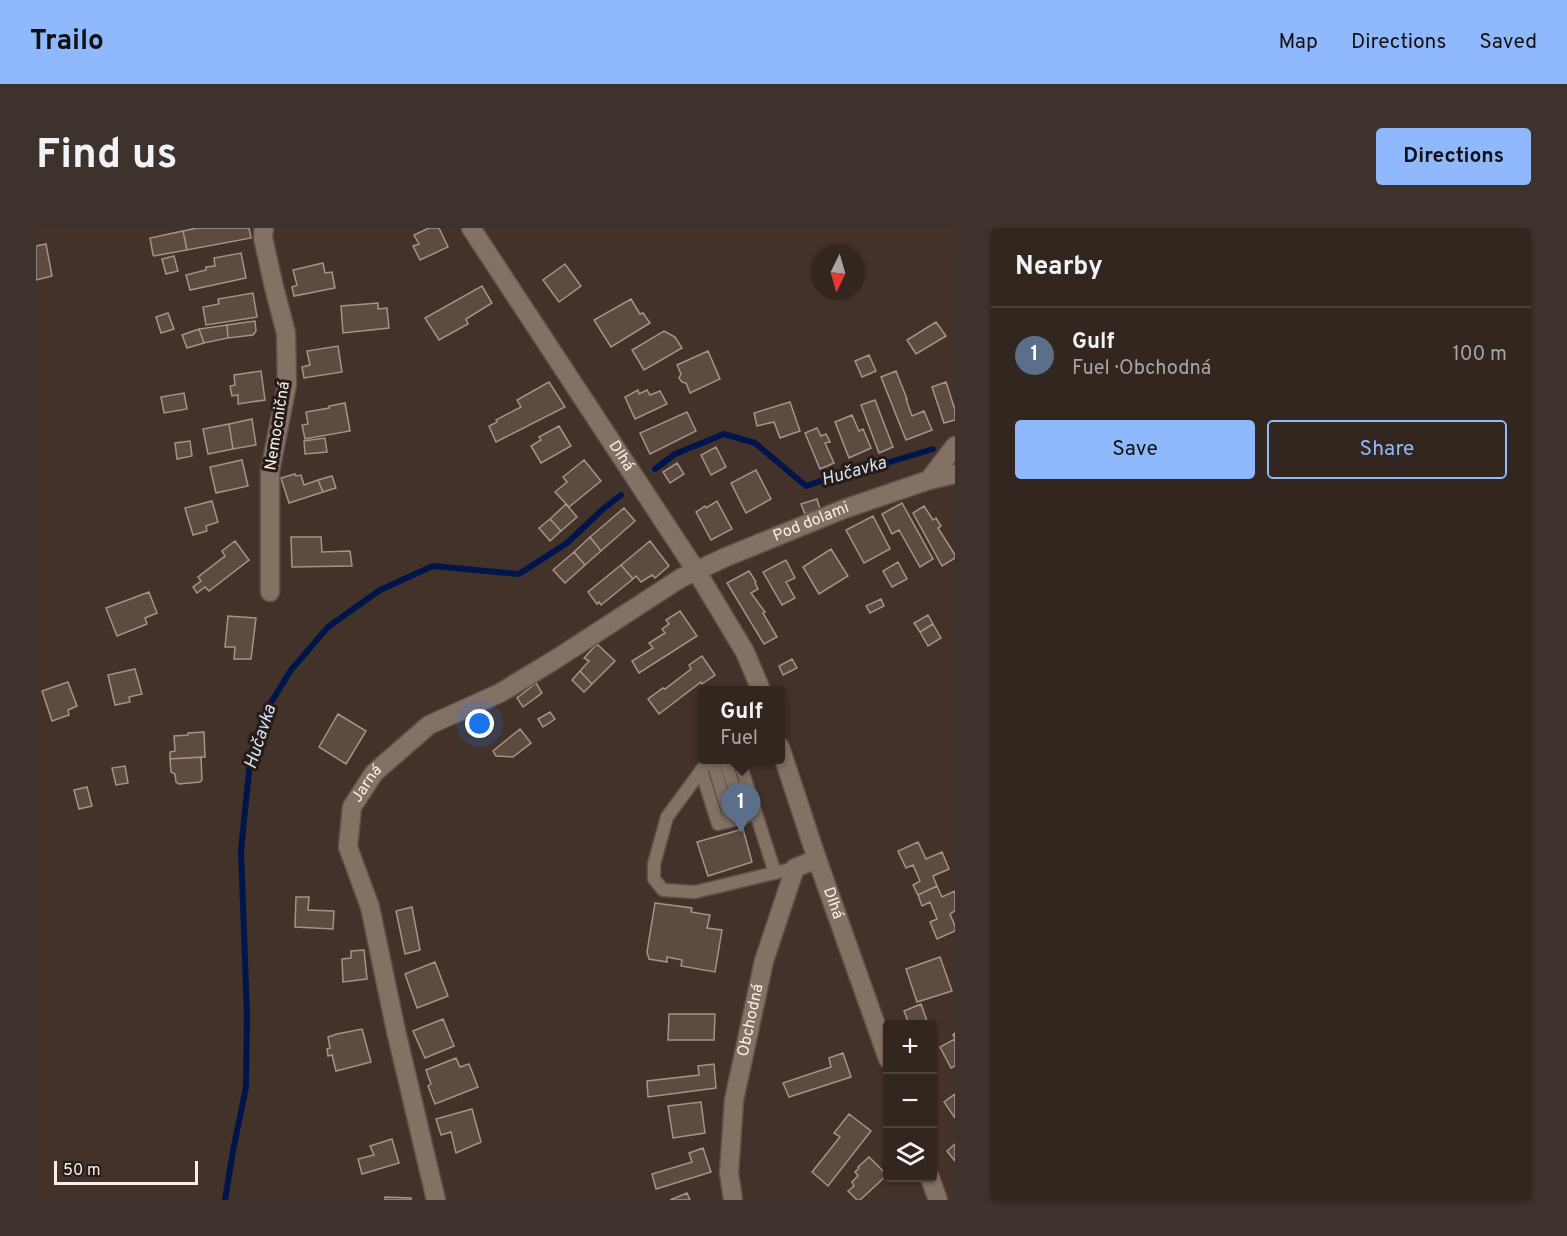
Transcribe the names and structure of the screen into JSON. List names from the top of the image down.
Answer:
{
  "streets": {
    "street": [
      "Nemocničná",
      "Dlhá",
      "Pod dolami",
      "Jarná",
      "Obchodná"
    ]
  },
  "crossings": [
    ["Dlhá", "Pod dolami"],
    ["Dlhá", "Jarná"],
    ["Pod dolami", "Jarná"]
  ],
  "water": ["Hučavka"],
  "scale_bar": "50 m",
  "north": "bottom",
  "page": {
    "header": "Trailo",
    "nav": ["Map", "Directions", "Saved"],
    "buttons": [
      "Directions",
      ["Save", "Share"]
    ],
    "title": "Find us",
    "heading": "Nearby",
    "list": [
      {
        "mark": "1",
        "name": "Gulf",
        "note": "Fuel · Obchodná",
        "value": "100 m"
      }
    ],
    "popup": ["Gulf", "Fuel"],
    "pins": "1",
    "map_buttons": ["+", "−"],
    "scale": "50 m"
  }
}
